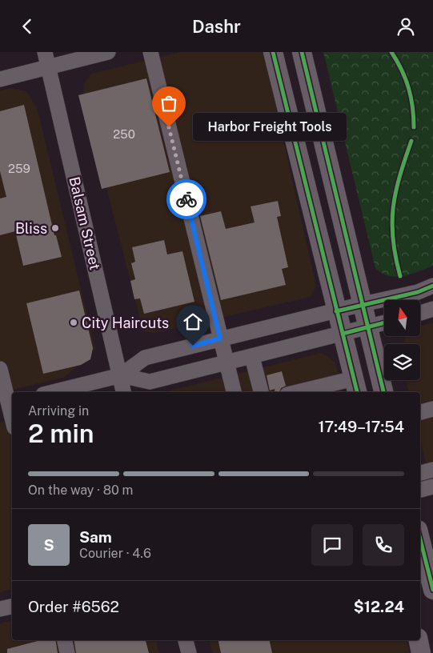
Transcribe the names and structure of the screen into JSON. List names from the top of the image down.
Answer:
{
  "streets": {
    "street": ["Balsam Street"]
  },
  "places": ["Harbor Freight Tools", "Bliss", "City Haircuts"],
  "house_numbers": ["250", "259"],
  "north": "top",
  "page": {
    "header": "Dashr",
    "bubble": "Harbor Freight Tools",
    "heading": ["2 min", "Arriving in", "17:49–17:54"],
    "panel": [
      "Sam",
      "Courier · 4.6",
      "Order #6562",
      "$12.24"
    ],
    "bar": "On the way · 80 m",
    "round": "S"
  }
}
